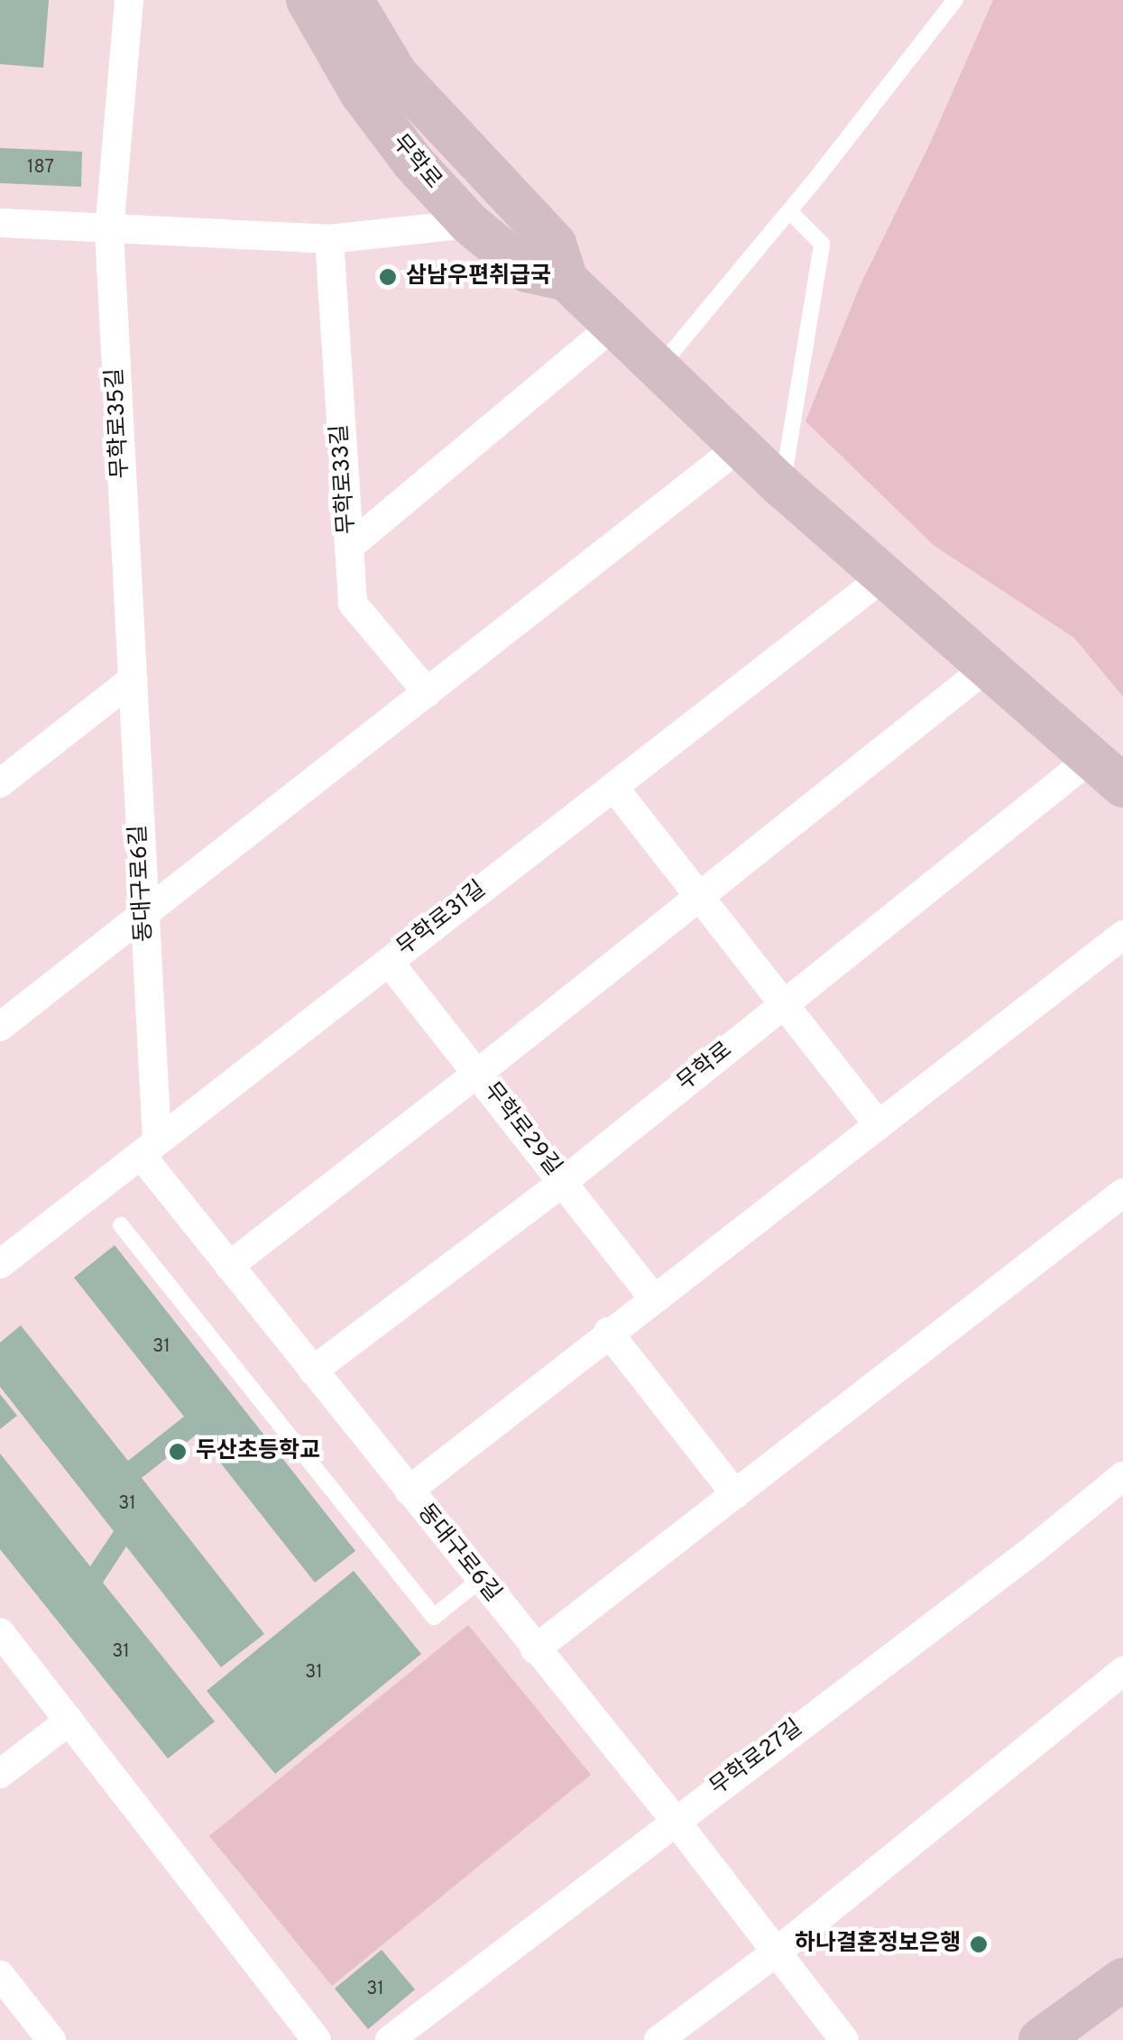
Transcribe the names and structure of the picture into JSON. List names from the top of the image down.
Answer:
{
  "streets": {
    "main road": ["무학로"],
    "street": [
      "무학로35길",
      "무학로33길",
      "동대구로6길",
      "무학로31길",
      "무학로29길",
      "무학로27길"
    ]
  },
  "crossings": [
    ["무학로", "동대구로6길"],
    ["무학로", "무학로31길"],
    ["무학로", "무학로29길"],
    ["무학로35길", "동대구로6길"],
    ["동대구로6길", "무학로31길"],
    ["동대구로6길", "무학로27길"],
    ["무학로31길", "무학로29길"]
  ],
  "places": ["삼남우편취급국", "두산초등학교", "하나결혼정보은행"],
  "house_numbers": [
    "187",
    "31",
    "31",
    "31",
    "31",
    "31"
  ]
}
